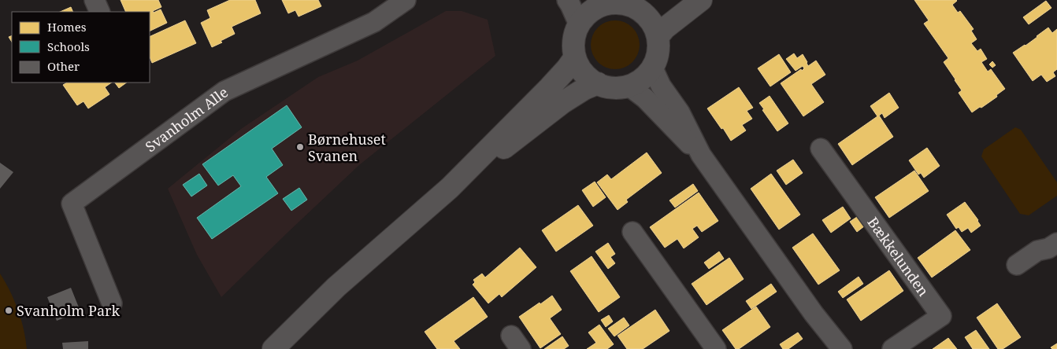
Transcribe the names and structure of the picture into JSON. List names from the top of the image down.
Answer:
{
  "streets": {
    "street": ["Svanholm Alle", "Bækkelunden"]
  },
  "places": ["Børnehuset Svanen", "Svanholm Park"],
  "legend": ["Homes", "Schools", "Other"]
}
